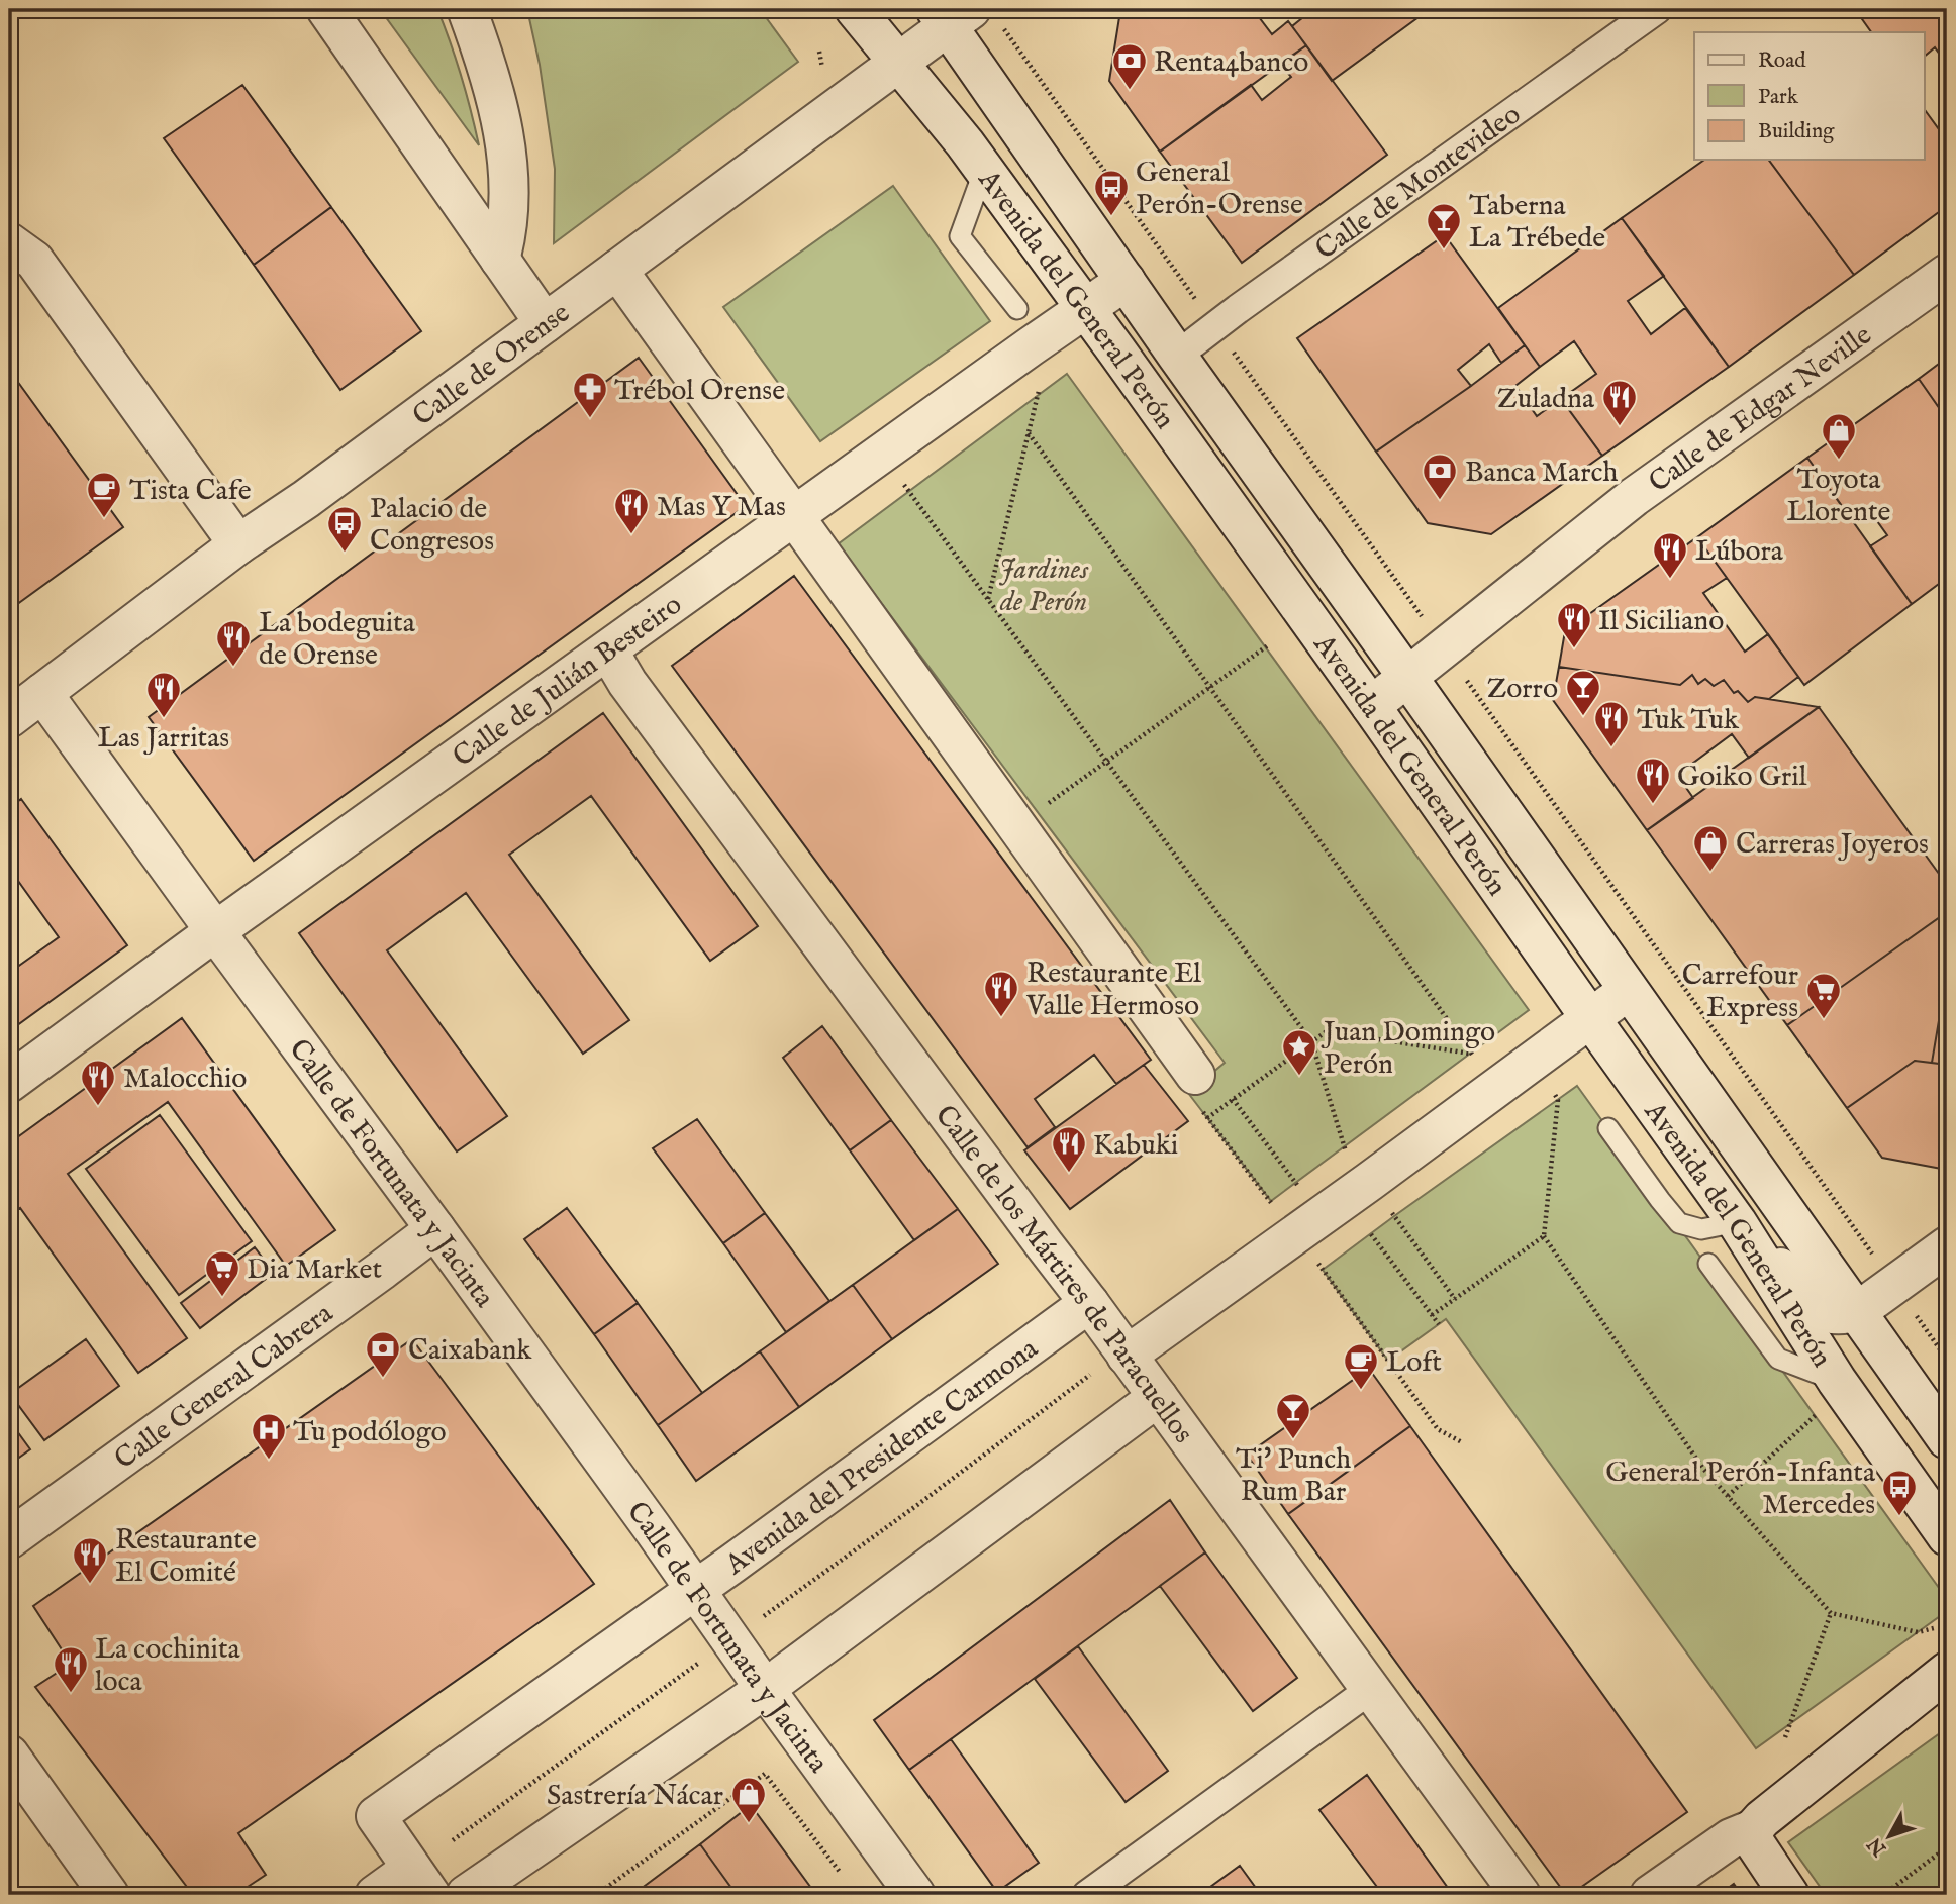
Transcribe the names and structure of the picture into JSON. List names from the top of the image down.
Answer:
{
  "streets": {
    "street": [
      "Calle de Montevideo",
      "Avenida del General Perón",
      "Calle de Orense",
      "Calle de Edgar Neville",
      "Calle de Julián Besteiro",
      "Calle de Fortunata y Jacinta",
      "Calle de los Mártires de Paracuellos",
      "Calle General Cabrera",
      "Avenida del Presidente Carmona"
    ]
  },
  "crossings": [
    ["Calle de Montevideo", "Avenida del General Perón"],
    ["Avenida del General Perón", "Calle de Orense"],
    ["Avenida del General Perón", "Calle de Edgar Neville"],
    ["Avenida del General Perón", "Calle de Julián Besteiro"],
    ["Calle de Orense", "Calle de Fortunata y Jacinta"],
    ["Calle de Julián Besteiro", "Calle de Fortunata y Jacinta"],
    ["Calle de Julián Besteiro", "Calle de los Mártires de Paracuellos"],
    ["Calle de Fortunata y Jacinta", "Calle General Cabrera"],
    ["Calle de Fortunata y Jacinta", "Avenida del Presidente Carmona"],
    ["Calle de los Mártires de Paracuellos", "Avenida del Presidente Carmona"]
  ],
  "parks": ["Jardines de Perón"],
  "places": {
    "bank": ["Renta4banco", "Banca March", "Caixabank"],
    "bus stop": ["General Perón-Orense", "Palacio de Congresos", "General Perón-Infanta Mercedes"],
    "bar": ["Taberna La Trébede", "Zorro", "Ti' Punch Rum Bar"],
    "pharmacy": ["Trébol Orense"],
    "restaurant": [
      "Zuladna",
      "Mas Y Mas",
      "Lúbora",
      "Il Siciliano",
      "La bodeguita de Orense",
      "Las Jarritas",
      "Tuk Tuk",
      "Goiko Gril",
      "Restaurante El Valle Hermoso",
      "Malocchio",
      "Kabuki",
      "Restaurante El Comité",
      "La cochinita loca"
    ],
    "shop": ["Toyota Llorente", "Carreras Joyeros", "Sastrería Nácar"],
    "cafe": ["Tista Cafe", "Loft"],
    "supermarket": ["Carrefour Express", "Dia Market"],
    "place": ["Juan Domingo Perón"],
    "hospital": ["Tu podólogo"]
  },
  "legend": ["Road", "Park", "Building"],
  "north": "bottom left"
}
